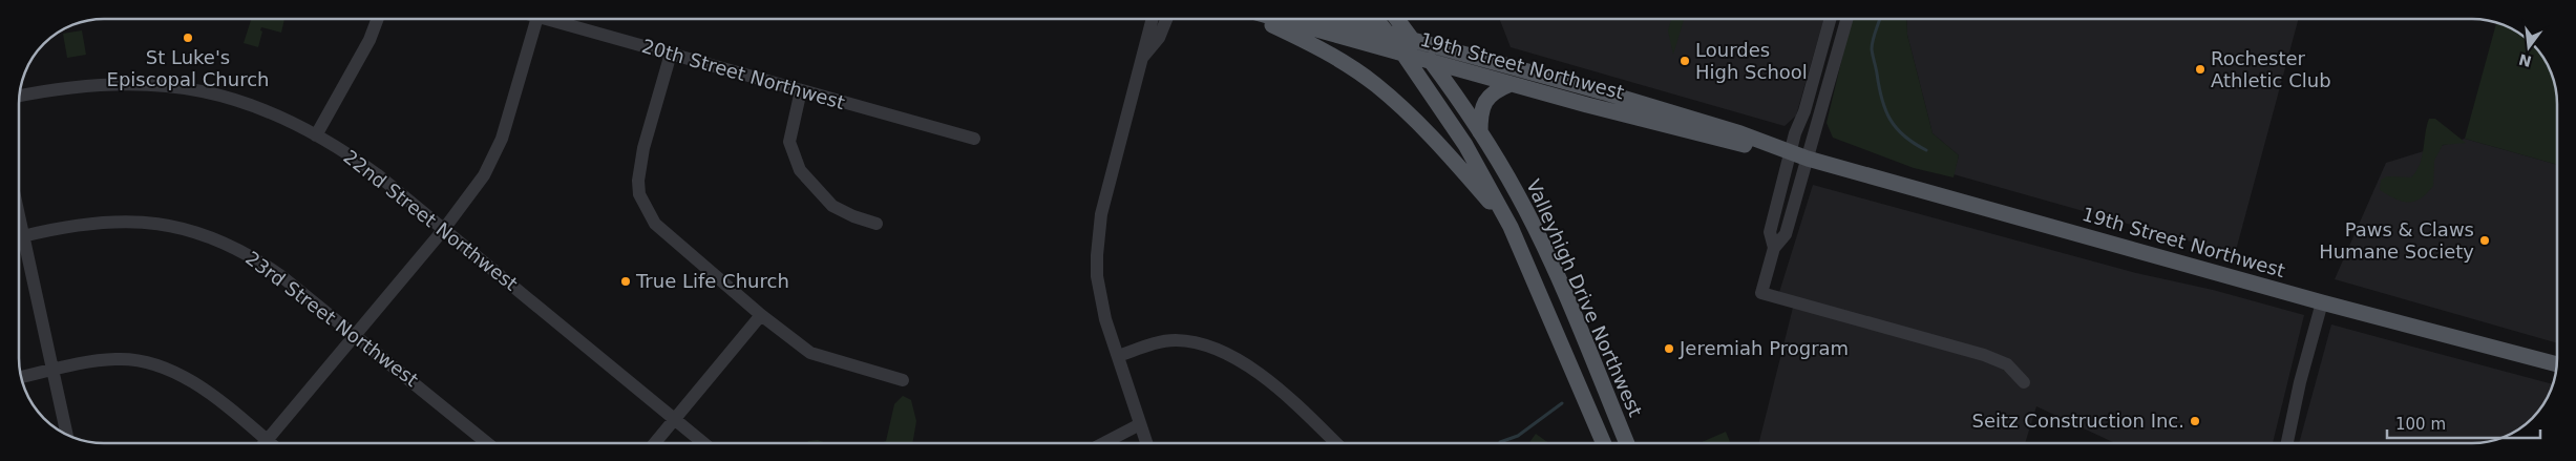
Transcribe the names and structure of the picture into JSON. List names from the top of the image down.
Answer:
{
  "streets": {
    "main road": ["19th Street Northwest", "Valleyhigh Drive Northwest"],
    "street": ["20th Street Northwest", "22nd Street Northwest", "23rd Street Northwest"]
  },
  "crossings": [
    ["19th Street Northwest", "Valleyhigh Drive Northwest"]
  ],
  "places": [
    "St Luke's Episcopal Church",
    "Lourdes High School",
    "Rochester Athletic Club",
    "Paws & Claws Humane Society",
    "True Life Church",
    "Jeremiah Program",
    "Seitz Construction Inc."
  ],
  "scale_bar": "100 m",
  "north": "bottom"
}
